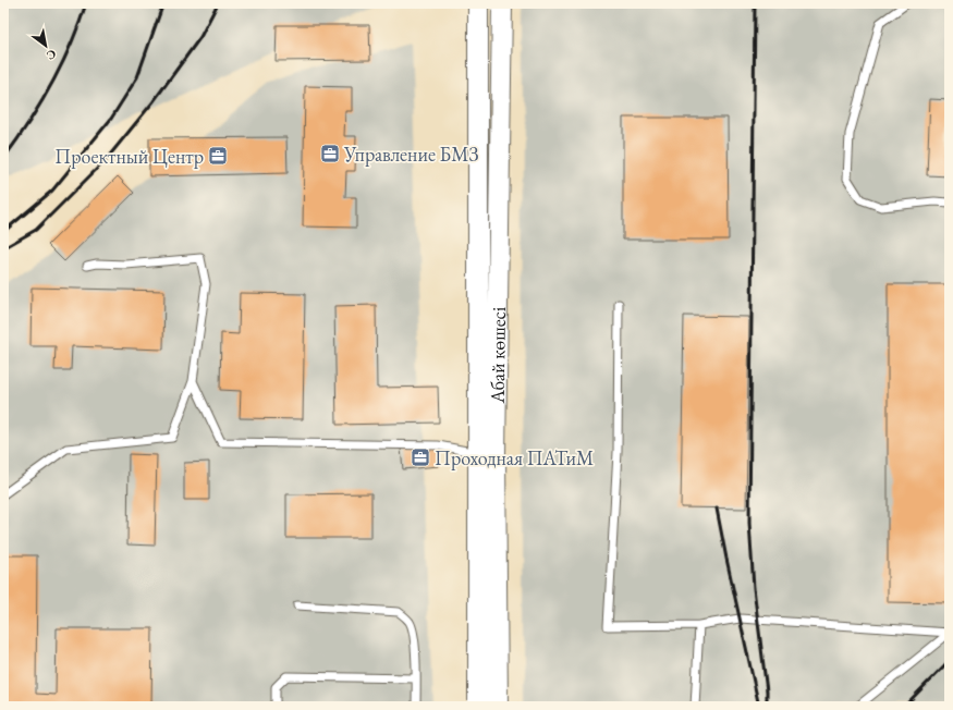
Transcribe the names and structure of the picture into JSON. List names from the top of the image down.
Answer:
{
  "streets": {
    "street": ["Абай көшесі"]
  },
  "places": {
    "office": ["Управление БМЗ", "Проектный Центр", "Проходная ПАТиМ"]
  },
  "north": "bottom right"
}
